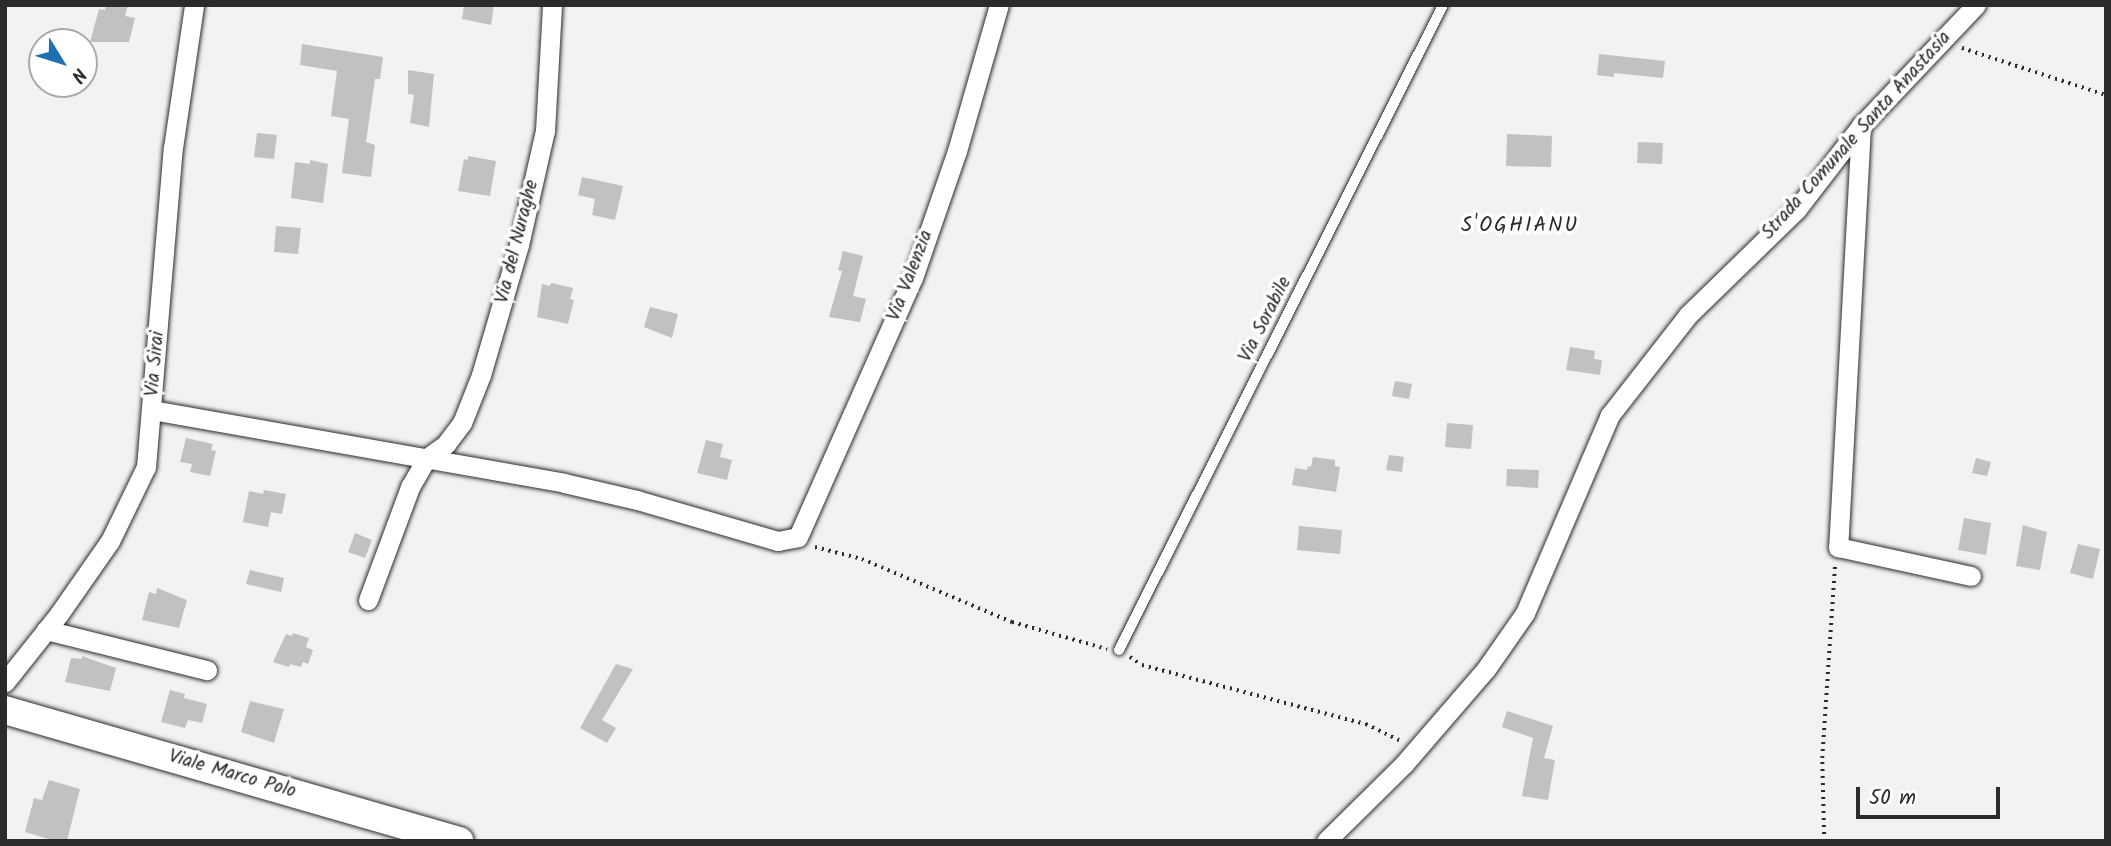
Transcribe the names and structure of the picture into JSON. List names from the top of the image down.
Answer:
{
  "streets": {
    "main road": ["Viale Marco Polo"],
    "street": [
      "Strada Comunale Santa Anastasia",
      "Via del Nuraghe",
      "Via Valenzia",
      "Via Sirai"
    ],
    "lane": ["Via Sorabile"]
  },
  "crossings": [
    ["Via del Nuraghe", "Via Valenzia"]
  ],
  "districts": ["S'OGHIANU"],
  "scale_bar": "50 m",
  "north": "bottom right"
}
